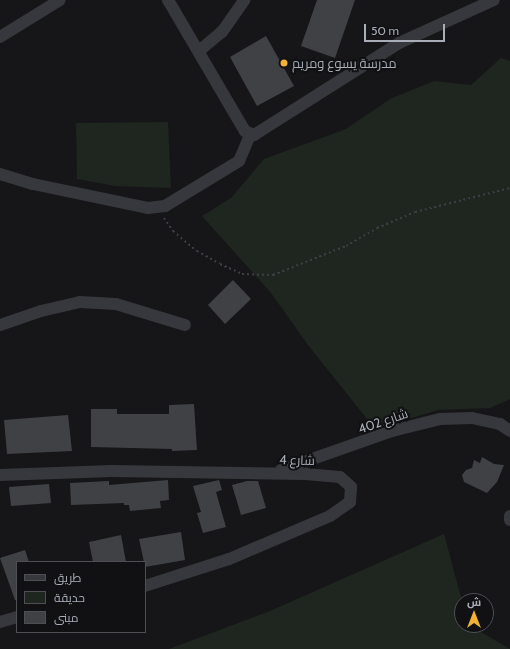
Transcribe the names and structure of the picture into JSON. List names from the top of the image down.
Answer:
{
  "streets": {
    "street": ["شارع 402", "شارع 4"]
  },
  "crossings": [
    ["شارع 402", "شارع 4"]
  ],
  "places": ["مدرسة يسوع ومريم"],
  "legend": ["طريق", "حديقة", "مبنى"],
  "scale_bar": "50 m",
  "north": "top"
}
